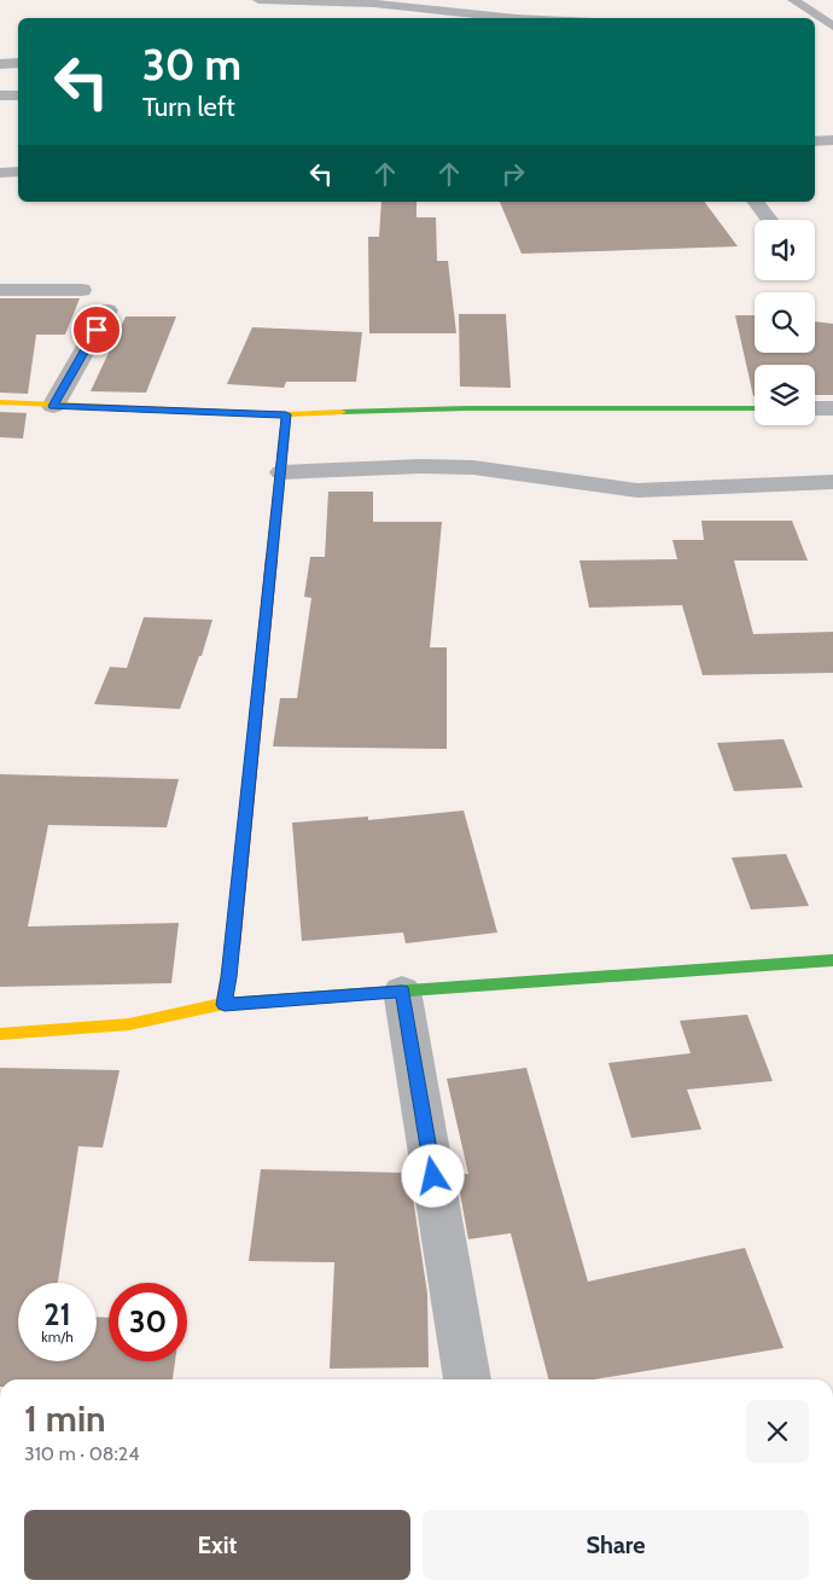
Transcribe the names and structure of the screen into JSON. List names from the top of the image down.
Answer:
{
  "page": {
    "turn": ["30 m", "Turn left"],
    "speed": "21 km/h",
    "limit": "30",
    "heading": ["1 min", "310 m · 08:24"],
    "buttons": ["Exit", "Share"]
  }
}
